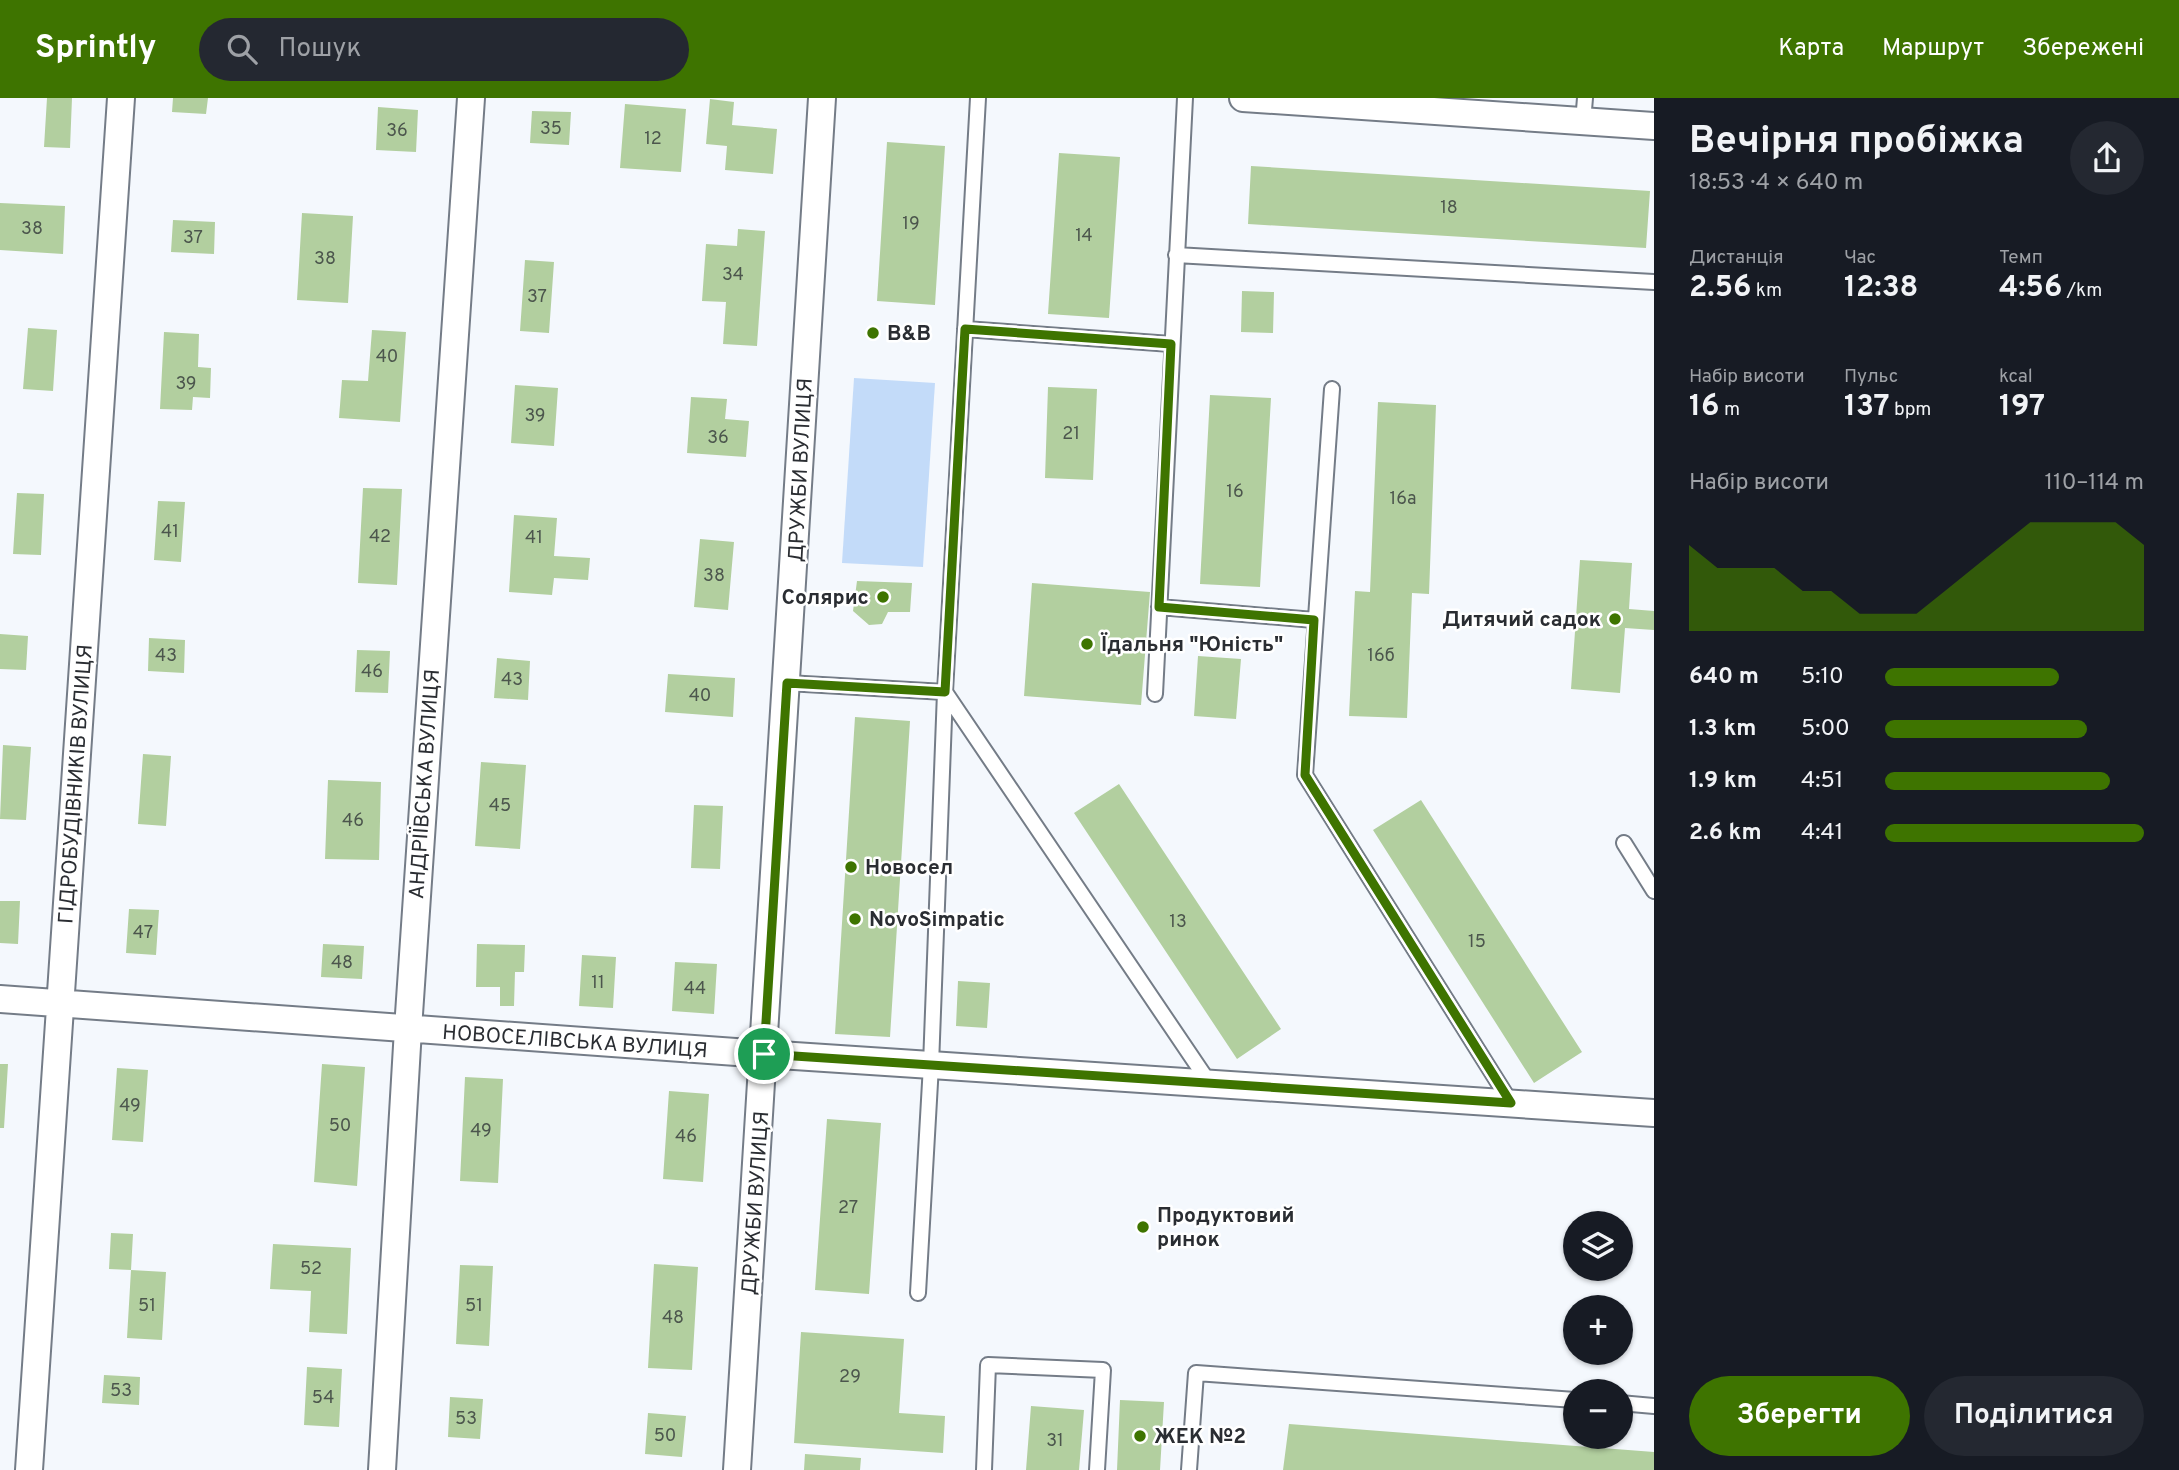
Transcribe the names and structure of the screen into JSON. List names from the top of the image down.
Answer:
{
  "streets": {
    "street": [
      "ДРУЖБИ ВУЛИЦЯ",
      "ГІДРОБУДІВНИКІВ ВУЛИЦЯ",
      "АНДРІЇВСЬКА ВУЛИЦЯ",
      "НОВОСЕЛІВСЬКА ВУЛИЦЯ"
    ]
  },
  "crossings": [
    ["ДРУЖБИ ВУЛИЦЯ", "НОВОСЕЛІВСЬКА ВУЛИЦЯ"],
    ["ГІДРОБУДІВНИКІВ ВУЛИЦЯ", "НОВОСЕЛІВСЬКА ВУЛИЦЯ"],
    ["АНДРІЇВСЬКА ВУЛИЦЯ", "НОВОСЕЛІВСЬКА ВУЛИЦЯ"]
  ],
  "places": [
    "В&В",
    "Солярис",
    "Дитячий садок",
    "Їдальня \"Юність\"",
    "Новосел",
    "NovoSimpatic",
    "Продуктовий ринок",
    "ЖЕК №2"
  ],
  "house_numbers": [
    "35",
    "36",
    "12",
    "18",
    "19",
    "38",
    "14",
    "37",
    "38",
    "34",
    "37",
    "40",
    "39",
    "39",
    "21",
    "36",
    "16",
    "16а",
    "41",
    "42",
    "41",
    "38",
    "43",
    "16б",
    "46",
    "43",
    "40",
    "45",
    "46",
    "13",
    "47",
    "15",
    "48",
    "11",
    "44",
    "49",
    "50",
    "49",
    "46",
    "27",
    "52",
    "51",
    "51",
    "48",
    "29",
    "53",
    "54",
    "53",
    "50",
    "31"
  ],
  "page": {
    "header": "Sprintly",
    "search": "Пошук",
    "nav": ["Карта", "Маршрут", "Збережені"],
    "heading": ["Вечірня пробіжка", "18:53 · 4 × 640 m"],
    "stats": [
      ["Дистанція", "2.56 km"],
      ["Час", "12:38"],
      ["Темп", "4:56 /km"],
      ["Набір висоти", "16 m"],
      ["Пульс", "137 bpm"],
      ["kcal", "197"]
    ],
    "chart": ["Набір висоти", "110–114 m"],
    "list": [
      {
        "name": "640 m",
        "note": "5:10"
      },
      {
        "name": "1.3 km",
        "note": "5:00"
      },
      {
        "name": "1.9 km",
        "note": "4:51"
      },
      {
        "name": "2.6 km",
        "note": "4:41"
      }
    ],
    "map_buttons": ["+", "−"],
    "buttons": ["Зберегти", "Поділитися"]
  }
}
